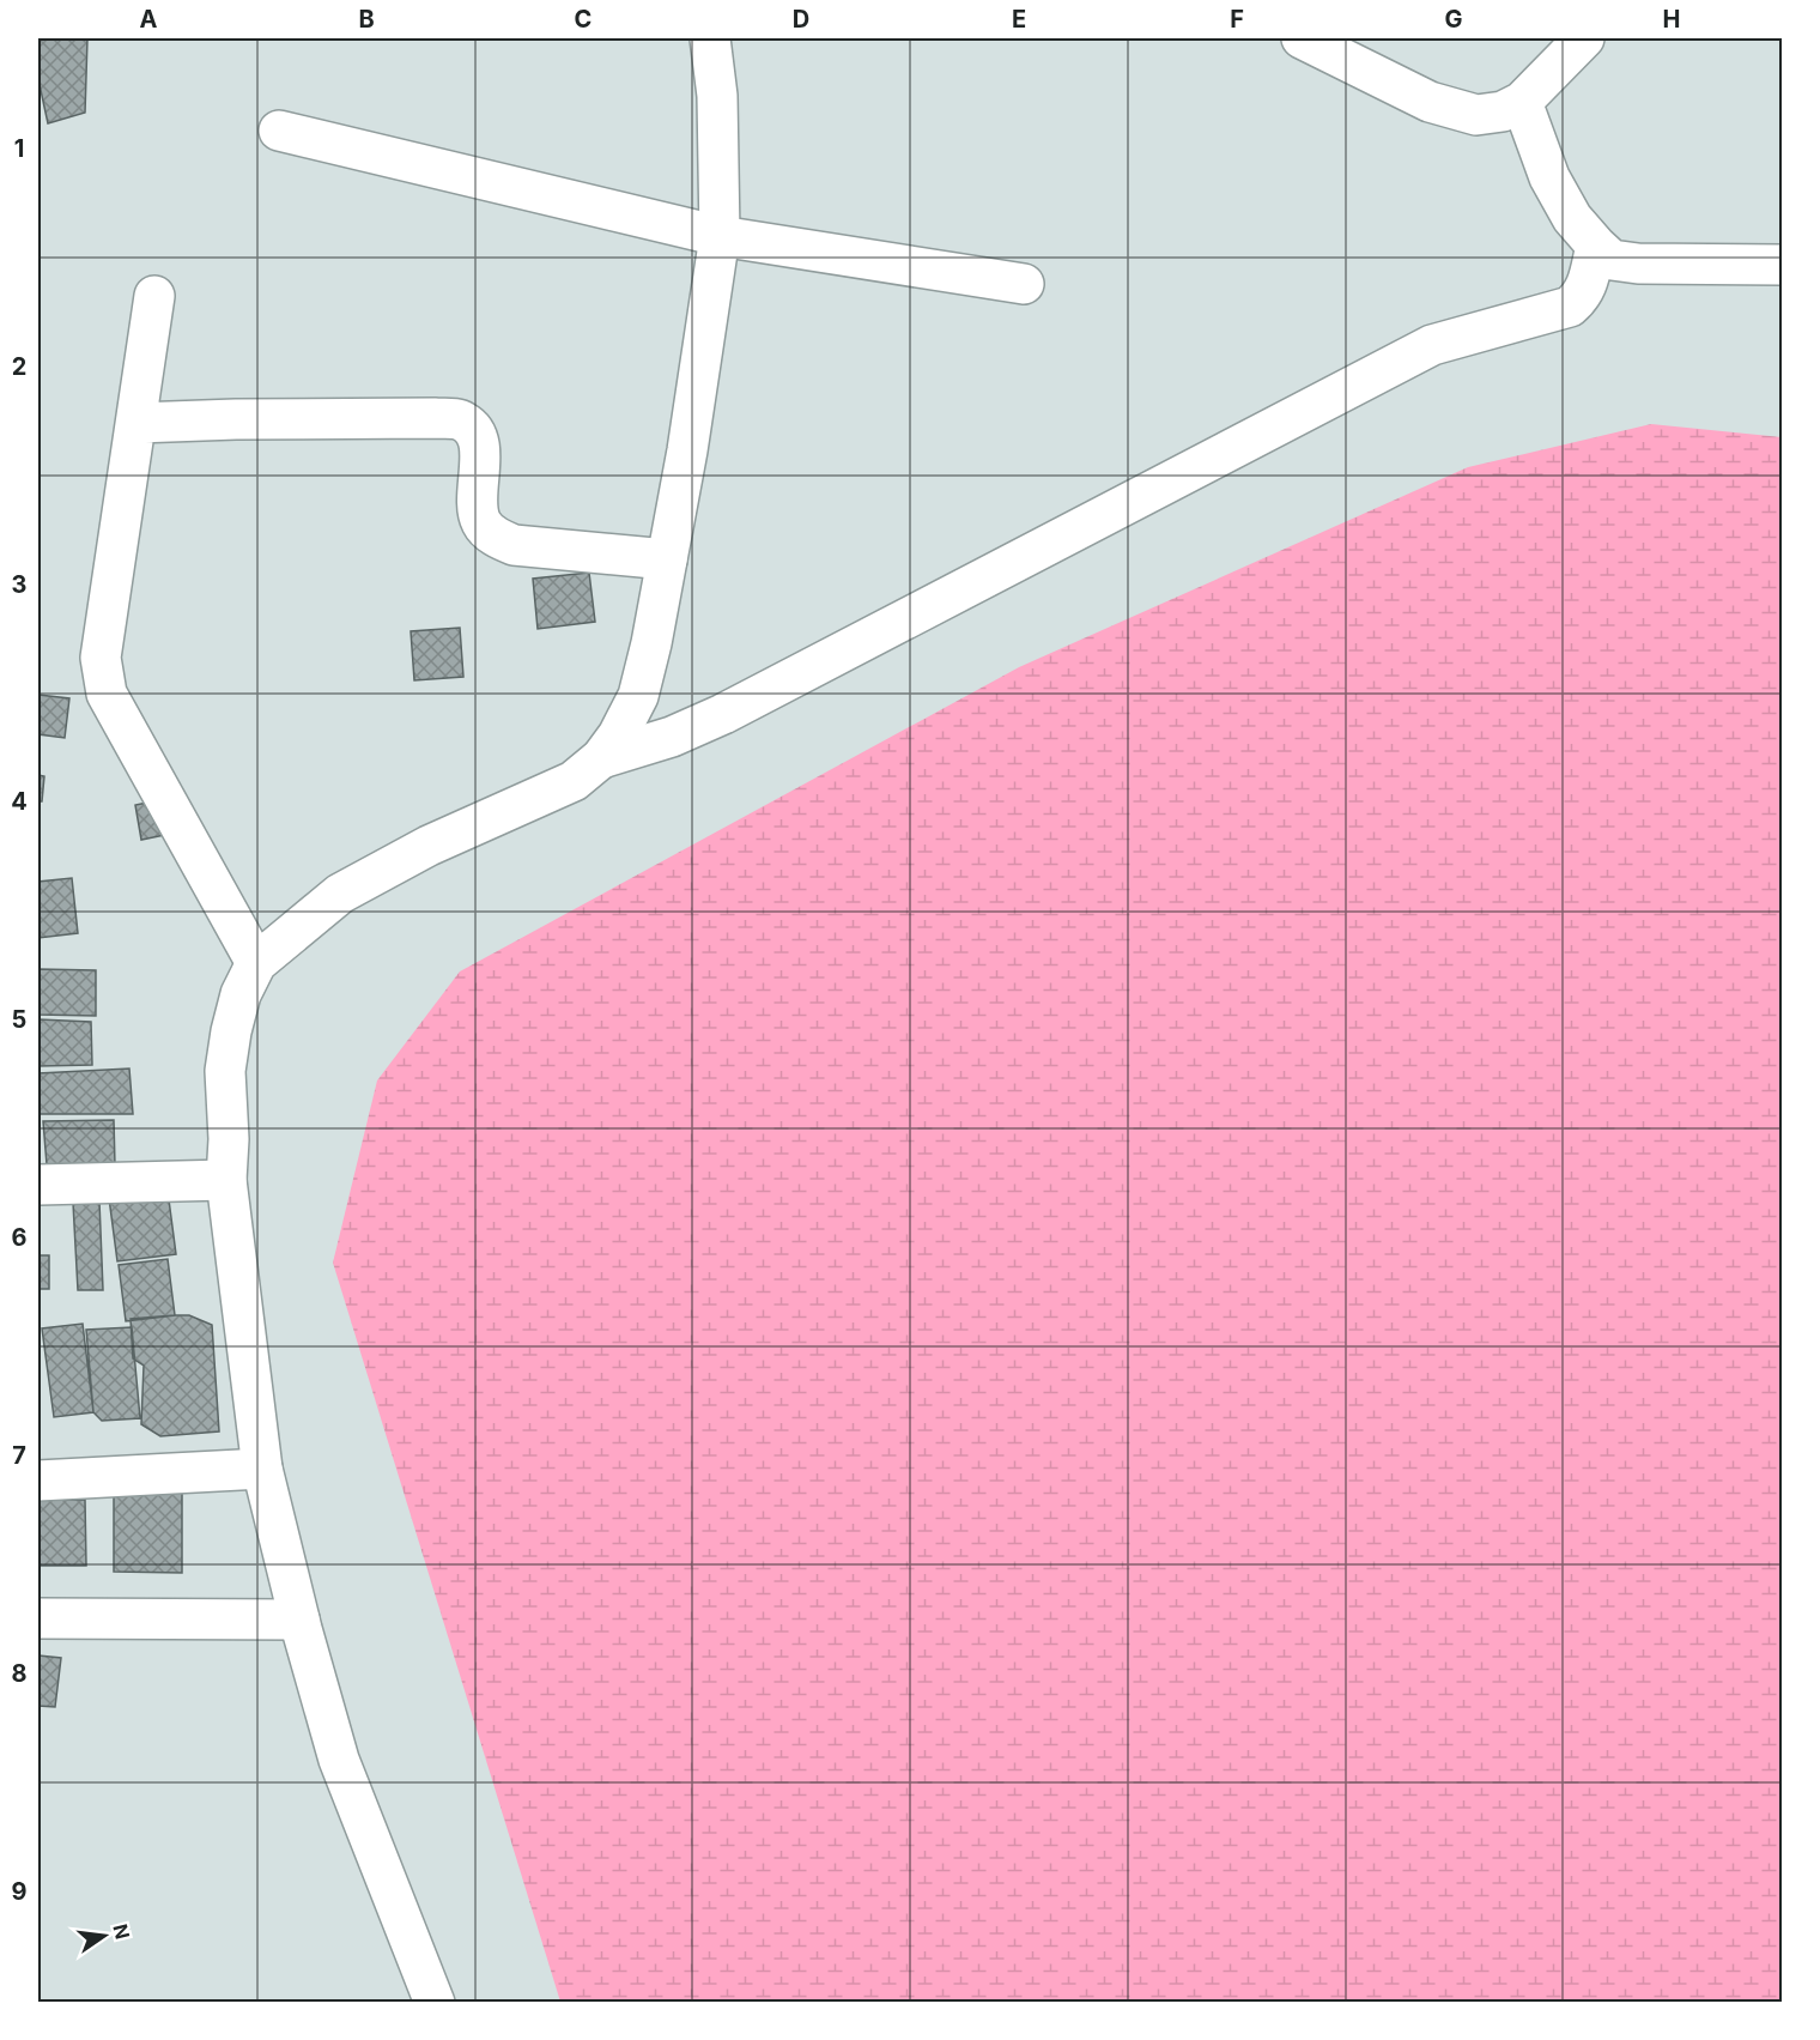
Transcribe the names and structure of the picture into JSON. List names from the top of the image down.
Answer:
{
  "north": "right",
  "grid": {
    "columns": [
      "A",
      "B",
      "C",
      "D",
      "E",
      "F",
      "G",
      "H"
    ],
    "rows": [
      "1",
      "2",
      "3",
      "4",
      "5",
      "6",
      "7",
      "8",
      "9"
    ]
  }
}
